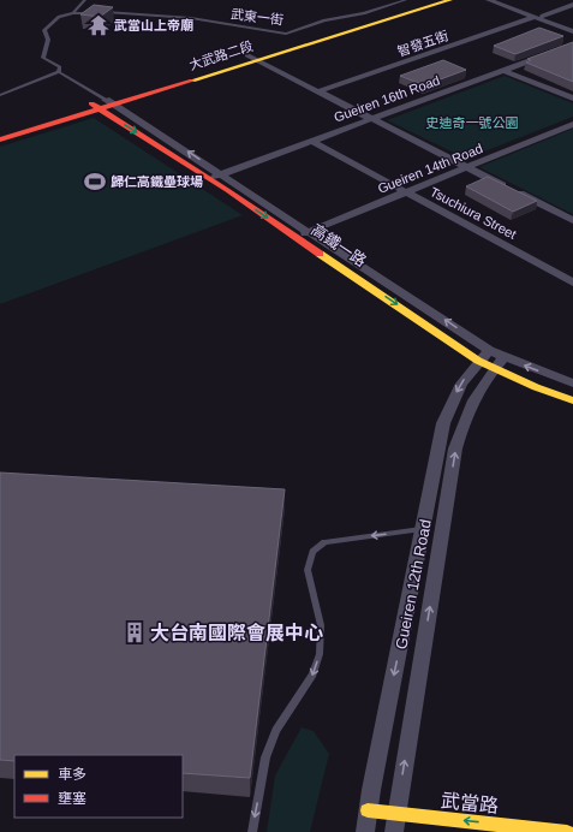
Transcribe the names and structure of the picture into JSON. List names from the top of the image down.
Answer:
{
  "streets": {
    "street": [
      "智發五街",
      "大武路二段",
      "Gueiren 16th Road",
      "Gueiren 14th Road",
      "Tsuchiura Street",
      "高鐵一路",
      "Gueiren 12th Road",
      "武當路"
    ],
    "lane": ["武東一街"]
  },
  "crossings": [
    ["武東一街", "大武路二段"],
    ["大武路二段", "高鐵一路"],
    ["Gueiren 16th Road", "Tsuchiura Street"],
    ["Gueiren 16th Road", "高鐵一路"],
    ["Gueiren 14th Road", "Tsuchiura Street"],
    ["Gueiren 14th Road", "高鐵一路"],
    ["高鐵一路", "Gueiren 12th Road"],
    ["Gueiren 12th Road", "武當路"]
  ],
  "one_way": ["武當路"],
  "parks": ["史迪奇一號公園"],
  "places": {
    "temple": ["武當山上帝廟"],
    "sports": ["歸仁高鐵壘球場"],
    "building": ["大台南國際會展中心"]
  },
  "legend": ["車多", "壅塞"]
}
